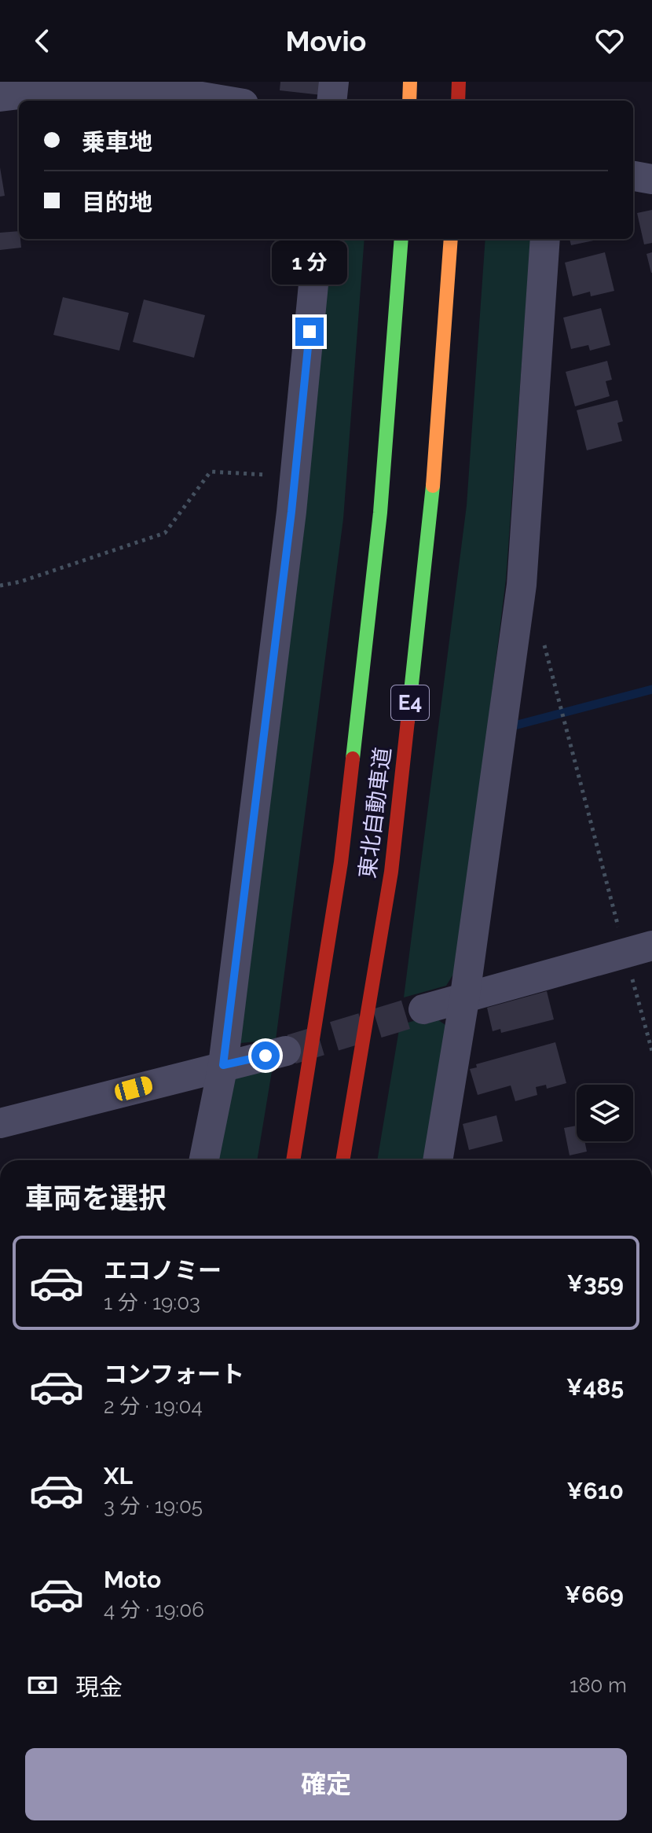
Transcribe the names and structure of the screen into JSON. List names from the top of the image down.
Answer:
{
  "streets": {
    "highway": ["E4", "東北自動車道"]
  },
  "page": {
    "header": "Movio",
    "banner": ["乗車地", "目的地"],
    "bubble": "1 分",
    "heading": "車両を選択",
    "list": [
      {
        "name": "エコノミー",
        "note": "1 分 · 19:03",
        "value": "¥359"
      },
      {
        "name": "コンフォート",
        "note": "2 分 · 19:04",
        "value": "¥485"
      },
      {
        "name": "XL",
        "note": "3 分 · 19:05",
        "value": "¥610"
      },
      {
        "name": "Moto",
        "note": "4 分 · 19:06",
        "value": "¥669"
      }
    ],
    "pay": ["現金", "180 m"],
    "buttons": "確定"
  }
}
